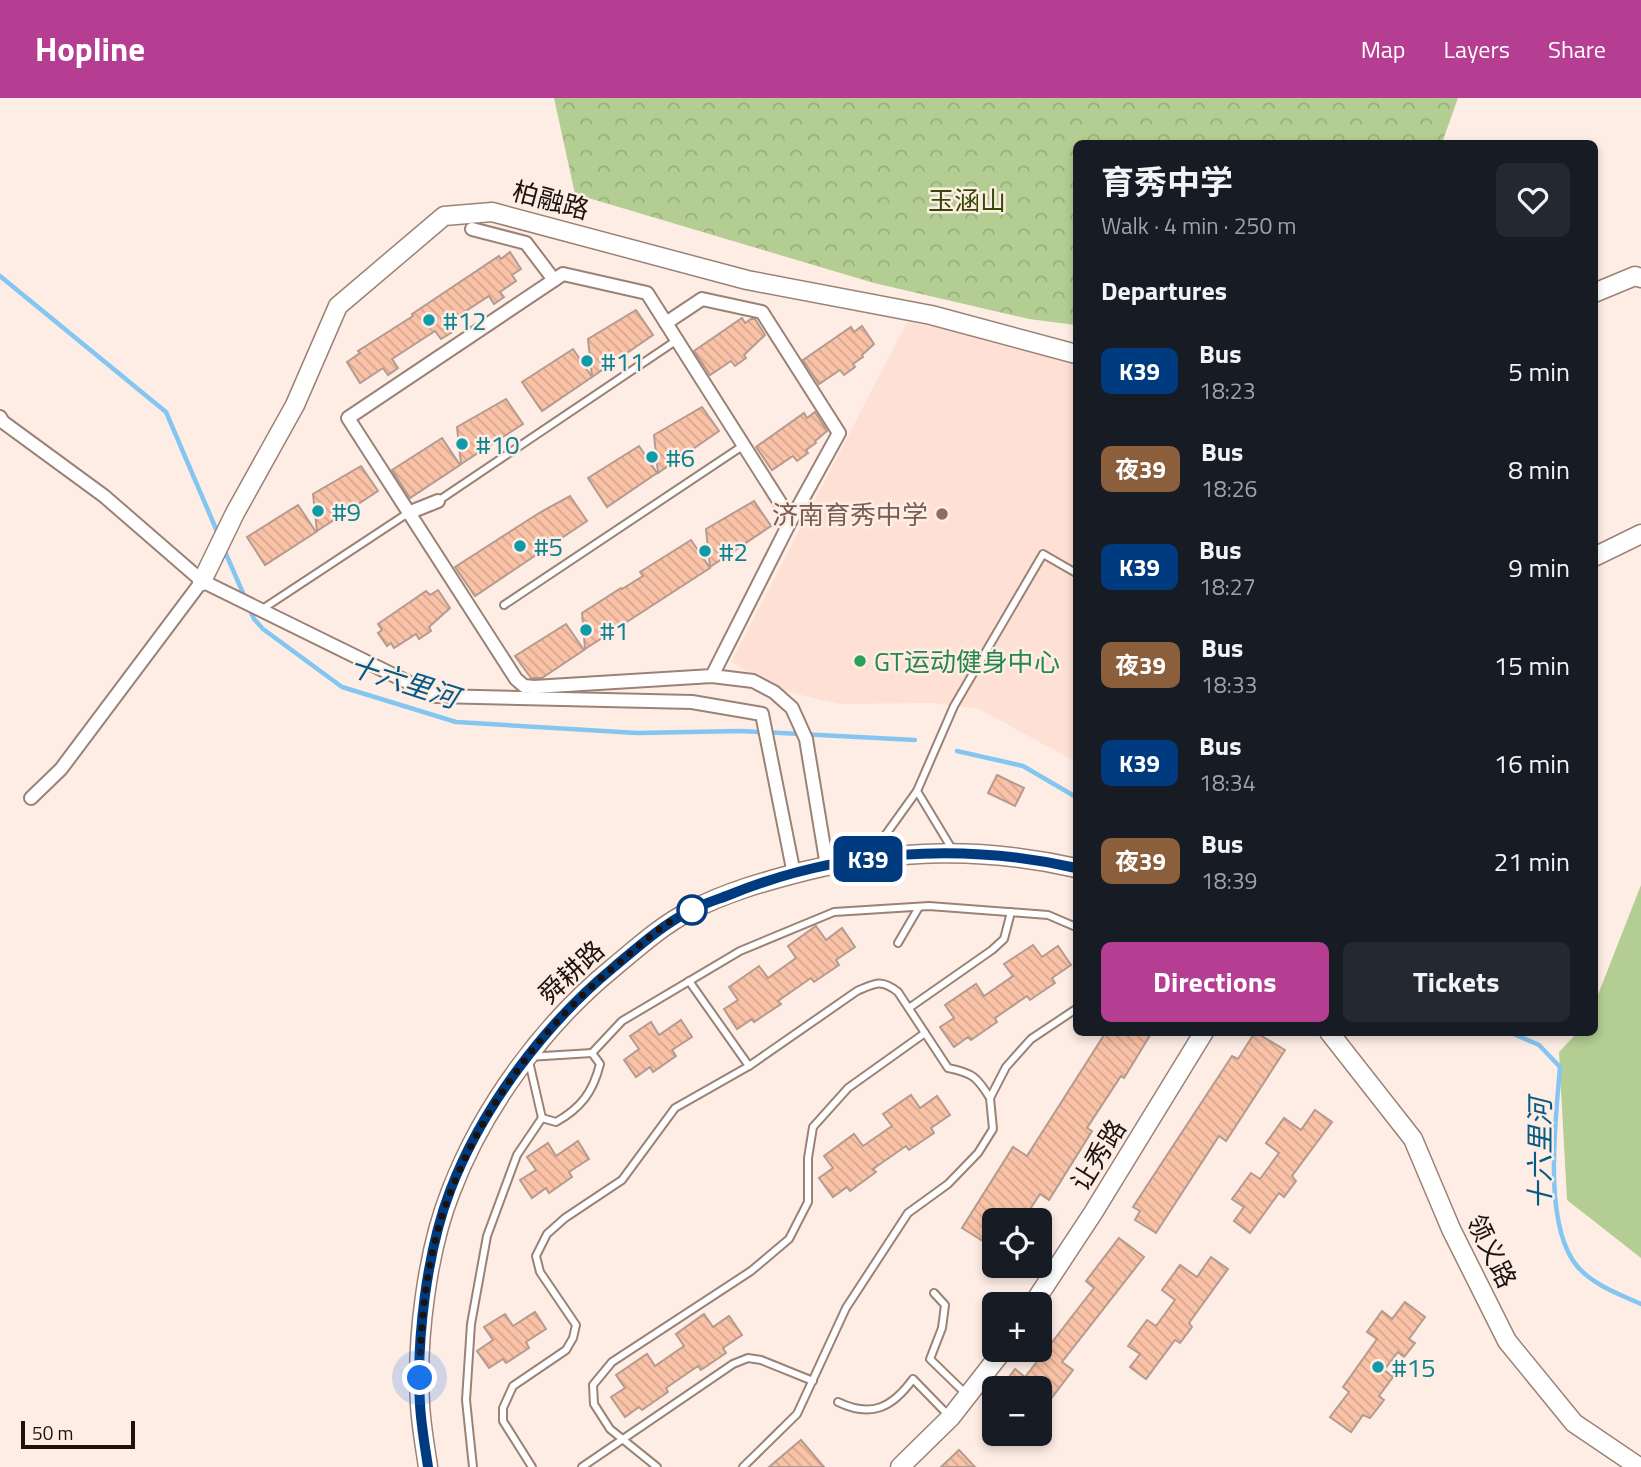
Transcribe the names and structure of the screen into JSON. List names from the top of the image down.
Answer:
{
  "streets": {
    "street": [
      "柏融路",
      "舜耕路",
      "让秀路",
      "领义路"
    ]
  },
  "water": ["十六里河"],
  "parks": ["玉涵山"],
  "places": [
    "#12",
    "#11",
    "#10",
    "#6",
    "#9",
    "济南育秀中学",
    "#5",
    "#2",
    "#1",
    "GT运动健身中心",
    "#15"
  ],
  "lines": ["bus line K39"],
  "scale_bar": "50 m",
  "page": {
    "header": "Hopline",
    "nav": ["Map", "Layers", "Share"],
    "on_map": "K39",
    "heading": [
      ["育秀中学", "Walk · 4 min · 250 m"],
      "Departures"
    ],
    "list": [
      {
        "mark": "K39",
        "name": "Bus",
        "note": "18:23",
        "value": "5 min"
      },
      {
        "mark": "夜39",
        "name": "Bus",
        "note": "18:26",
        "value": "8 min"
      },
      {
        "mark": "K39",
        "name": "Bus",
        "note": "18:27",
        "value": "9 min"
      },
      {
        "mark": "夜39",
        "name": "Bus",
        "note": "18:33",
        "value": "15 min"
      },
      {
        "mark": "K39",
        "name": "Bus",
        "note": "18:34",
        "value": "16 min"
      },
      {
        "mark": "夜39",
        "name": "Bus",
        "note": "18:39",
        "value": "21 min"
      }
    ],
    "buttons": ["Directions", "Tickets"],
    "map_buttons": ["+", "−"],
    "scale": "50 m"
  }
}
